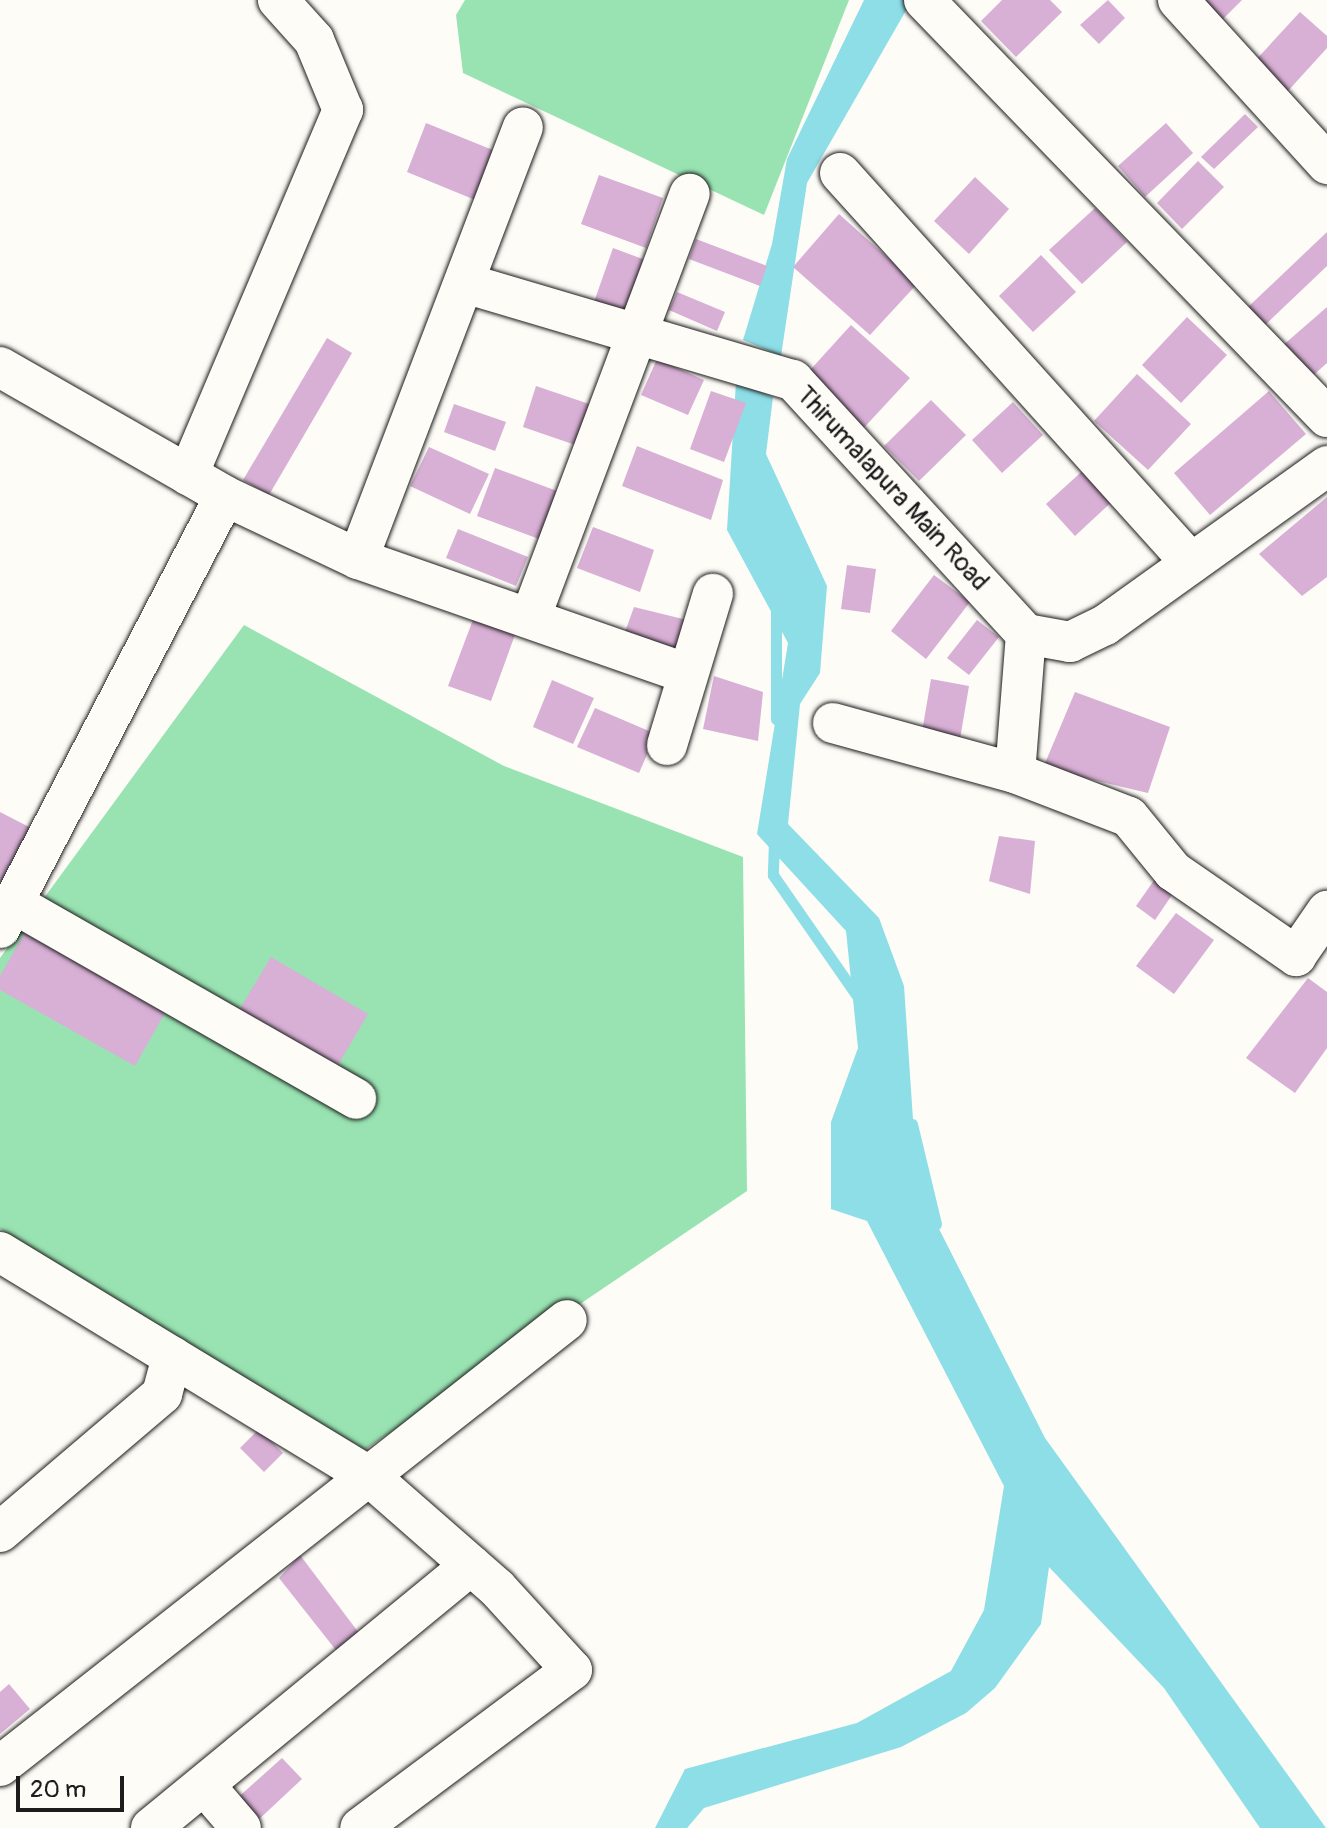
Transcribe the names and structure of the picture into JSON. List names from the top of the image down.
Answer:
{
  "streets": {
    "street": ["Thirumalapura Main Road"]
  },
  "scale_bar": "20 m"
}
